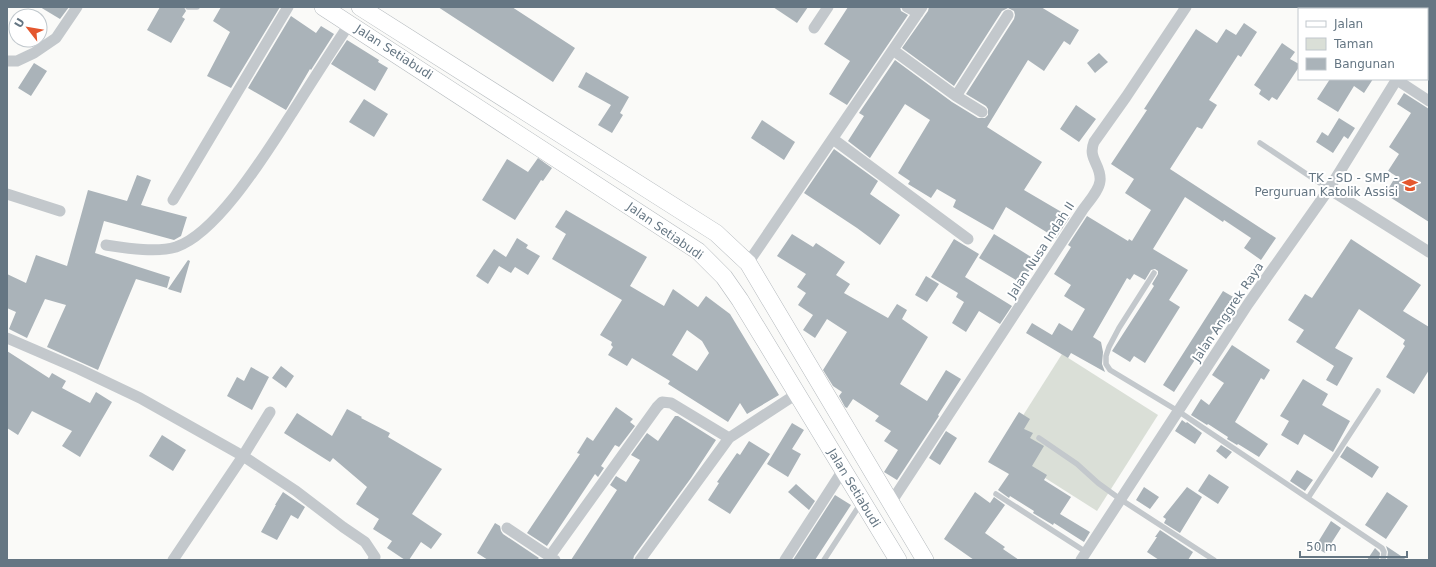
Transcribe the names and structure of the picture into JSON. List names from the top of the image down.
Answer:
{
  "streets": {
    "main road": ["Jalan Setiabudi"],
    "street": ["Jalan Nusa Indah II", "Jalan Anggrek Raya"]
  },
  "crossings": [
    ["Jalan Setiabudi", "Jalan Nusa Indah II"]
  ],
  "places": {
    "school or university": ["TK - SD - SMP - Perguruan Katolik Assisi"]
  },
  "legend": ["Jalan", "Taman", "Bangunan"],
  "scale_bar": "50 m",
  "north": "top left"
}
